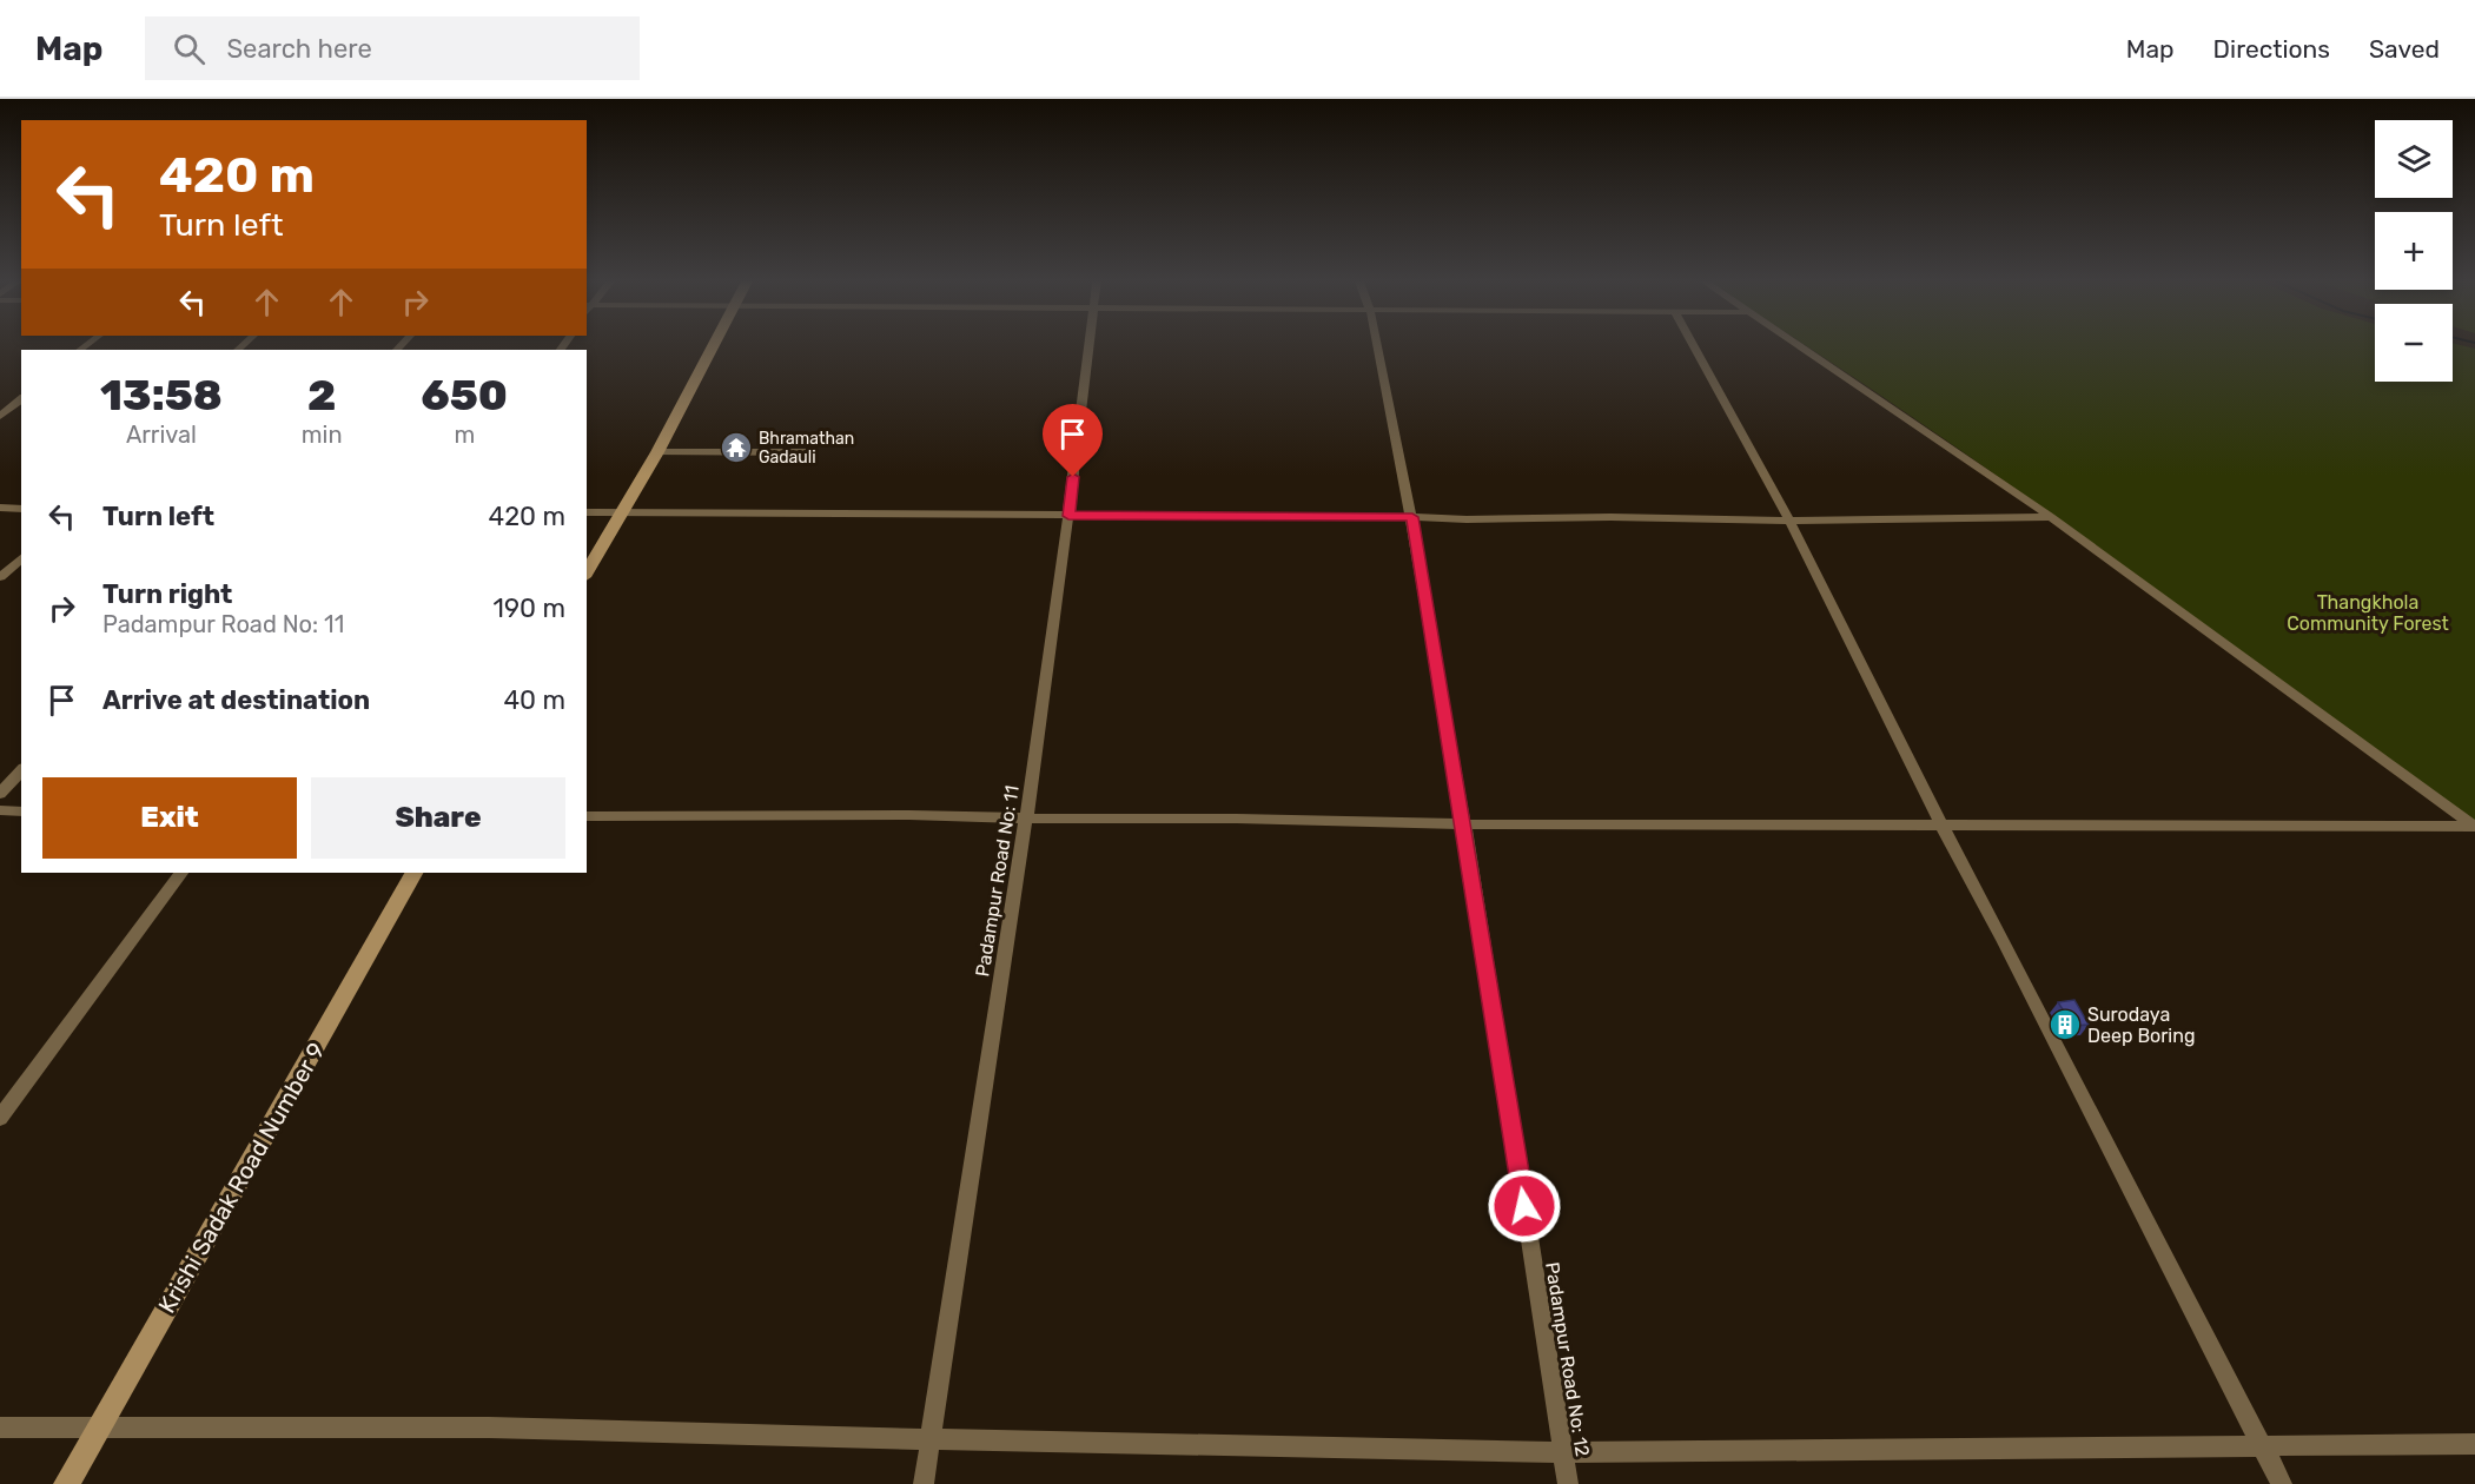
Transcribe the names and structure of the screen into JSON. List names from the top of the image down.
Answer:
{
  "streets": {
    "street": ["Padampur Road No: 11", "Krishi Sadak Road Number 9", "Padampur Road No: 12"]
  },
  "parks": ["Thangkhola Community Forest"],
  "places": {
    "temple": ["Bhramathan Gadauli"],
    "building": ["Surodaya Deep Boring"]
  },
  "page": {
    "header": "Map",
    "search": "Search here",
    "nav": ["Map", "Directions", "Saved"],
    "map_buttons": ["+", "−"],
    "turn": ["420 m", "Turn left"],
    "eta": [
      "13:58",
      "Arrival",
      "2",
      "min",
      "650",
      "m"
    ],
    "list": [
      {
        "name": "Turn left",
        "value": "420 m"
      },
      {
        "name": "Turn right",
        "note": "Padampur Road No: 11",
        "value": "190 m"
      },
      {
        "name": "Arrive at destination",
        "value": "40 m"
      }
    ],
    "buttons": ["Exit", "Share"]
  }
}
